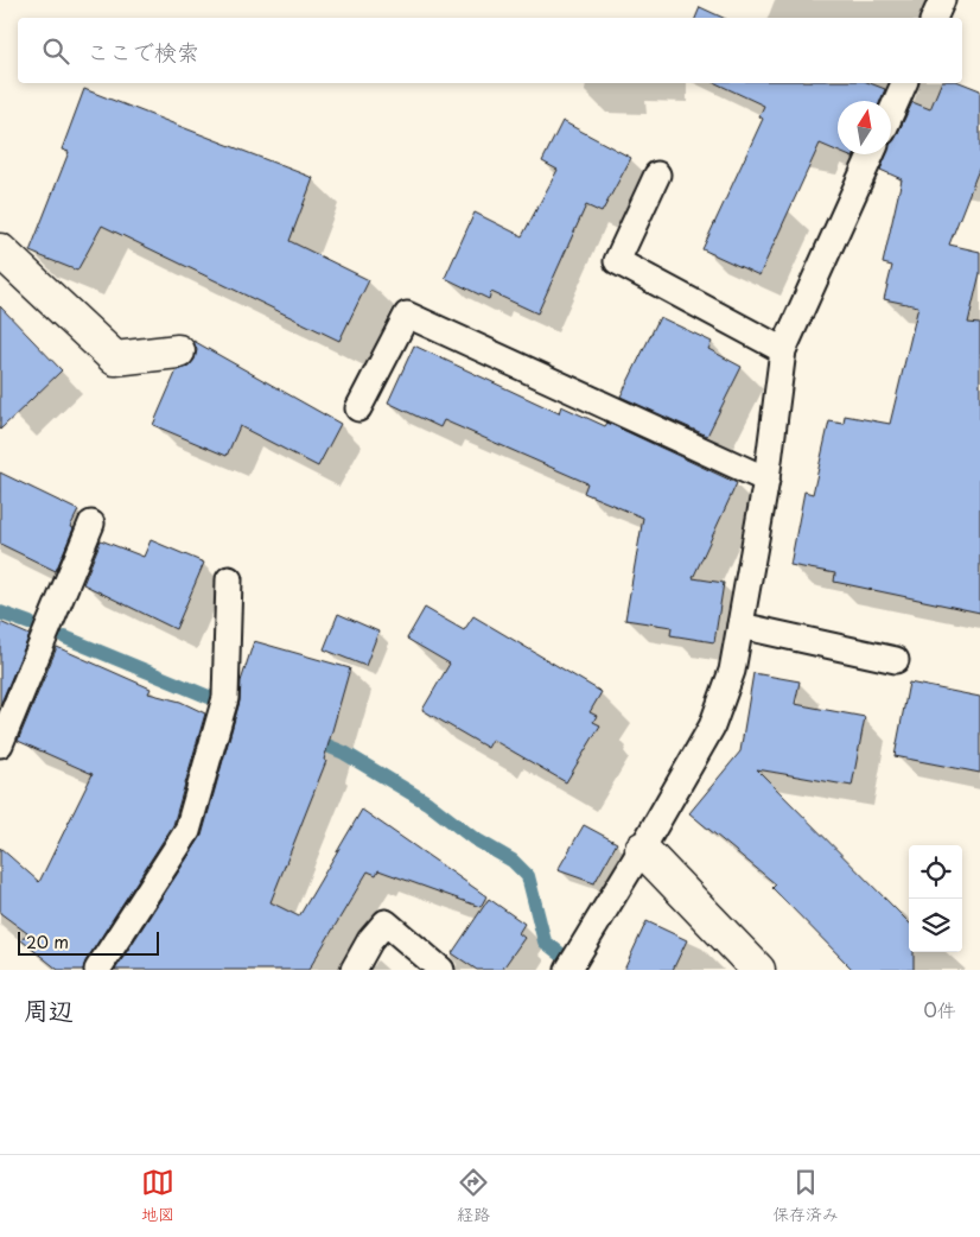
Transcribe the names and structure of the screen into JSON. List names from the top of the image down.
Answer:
{
  "scale_bar": "20 m",
  "north": "top",
  "page": {
    "search": "ここで検索",
    "scale": "20 m",
    "heading": ["周辺", "0件"],
    "nav": ["地図", "経路", "保存済み"]
  }
}
